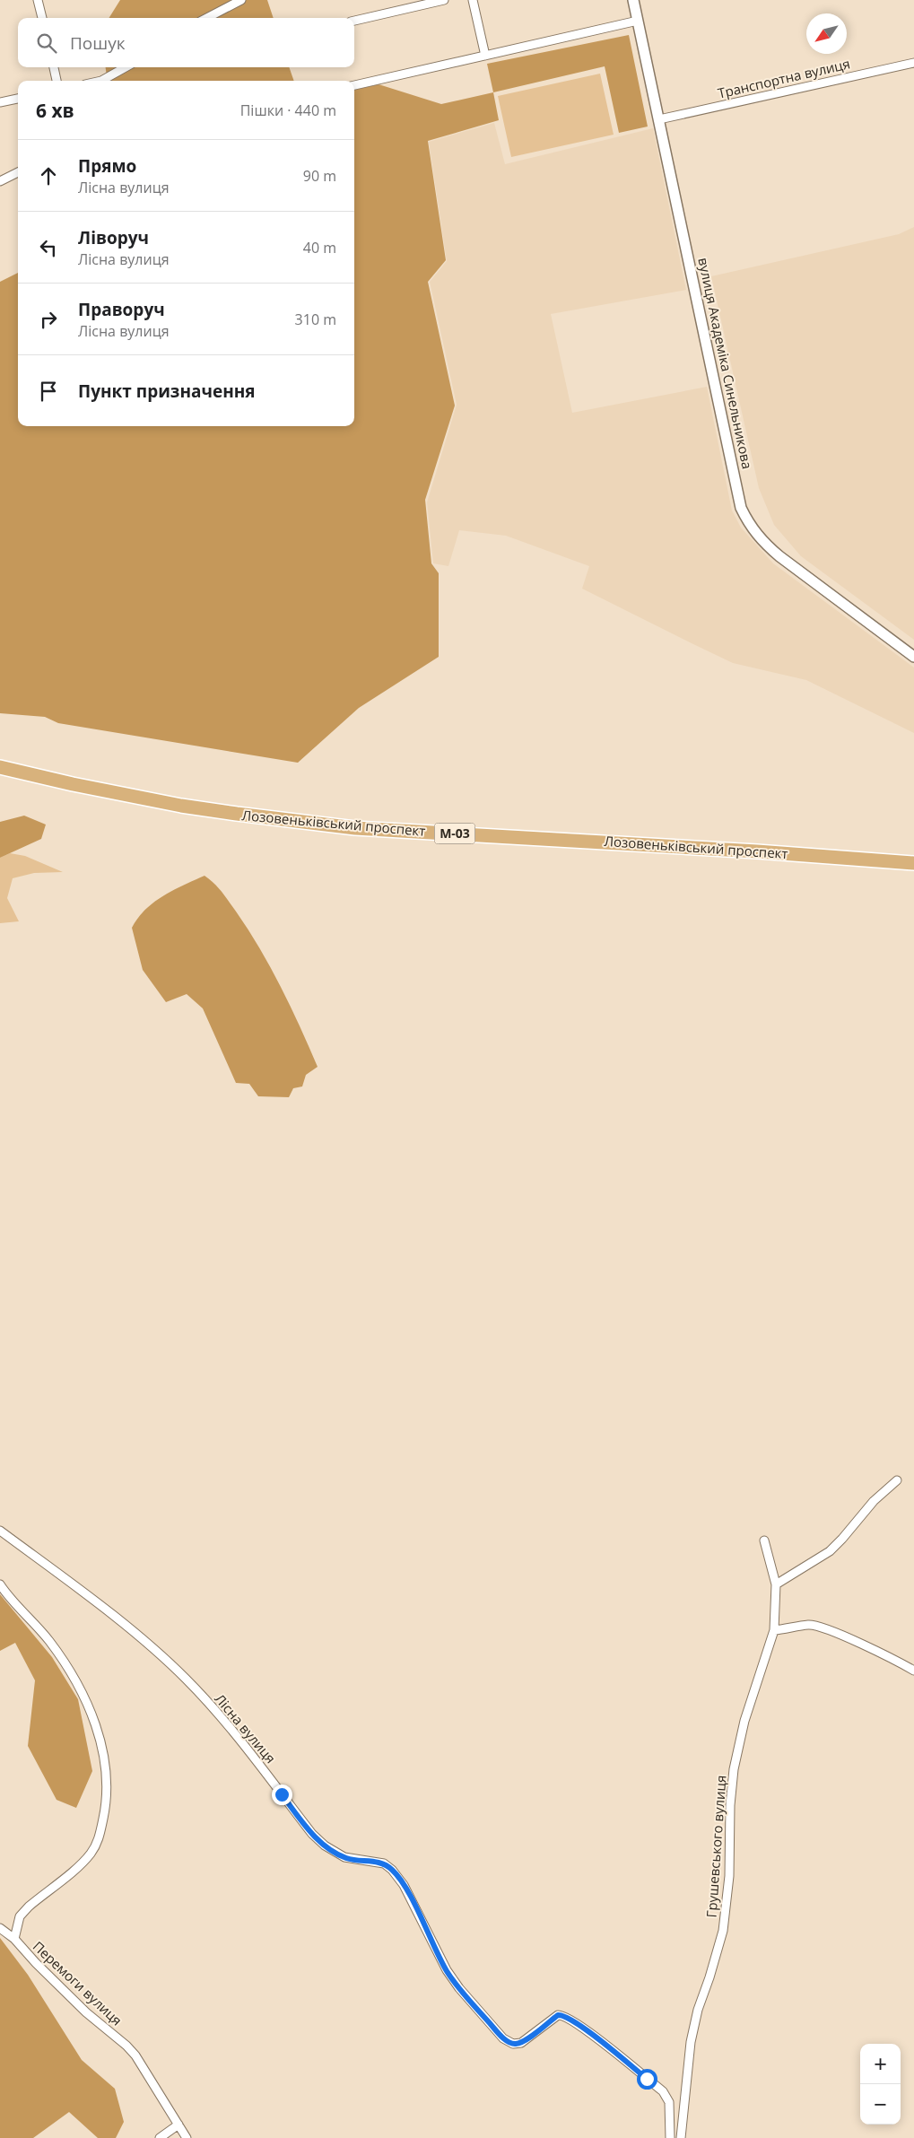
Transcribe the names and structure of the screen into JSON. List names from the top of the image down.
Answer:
{
  "streets": {
    "highway": ["Лозовеньківський проспект", "М-03"],
    "street": [
      "Транспортна вулиця",
      "вулиця Академіка Синельникова",
      "Лісна вулиця",
      "Грушевського вулиця",
      "Перемоги вулиця"
    ]
  },
  "crossings": [
    ["Транспортна вулиця", "вулиця Академіка Синельникова"]
  ],
  "north": "bottom left",
  "page": {
    "search": "Пошук",
    "heading": ["6 хв", "Пішки · 440 m"],
    "list": [
      ["Прямо", "Лісна вулиця", "90 m"],
      ["Ліворуч", "Лісна вулиця", "40 m"],
      ["Праворуч", "Лісна вулиця", "310 m"],
      "Пункт призначення"
    ],
    "map_buttons": ["+", "−"]
  }
}
